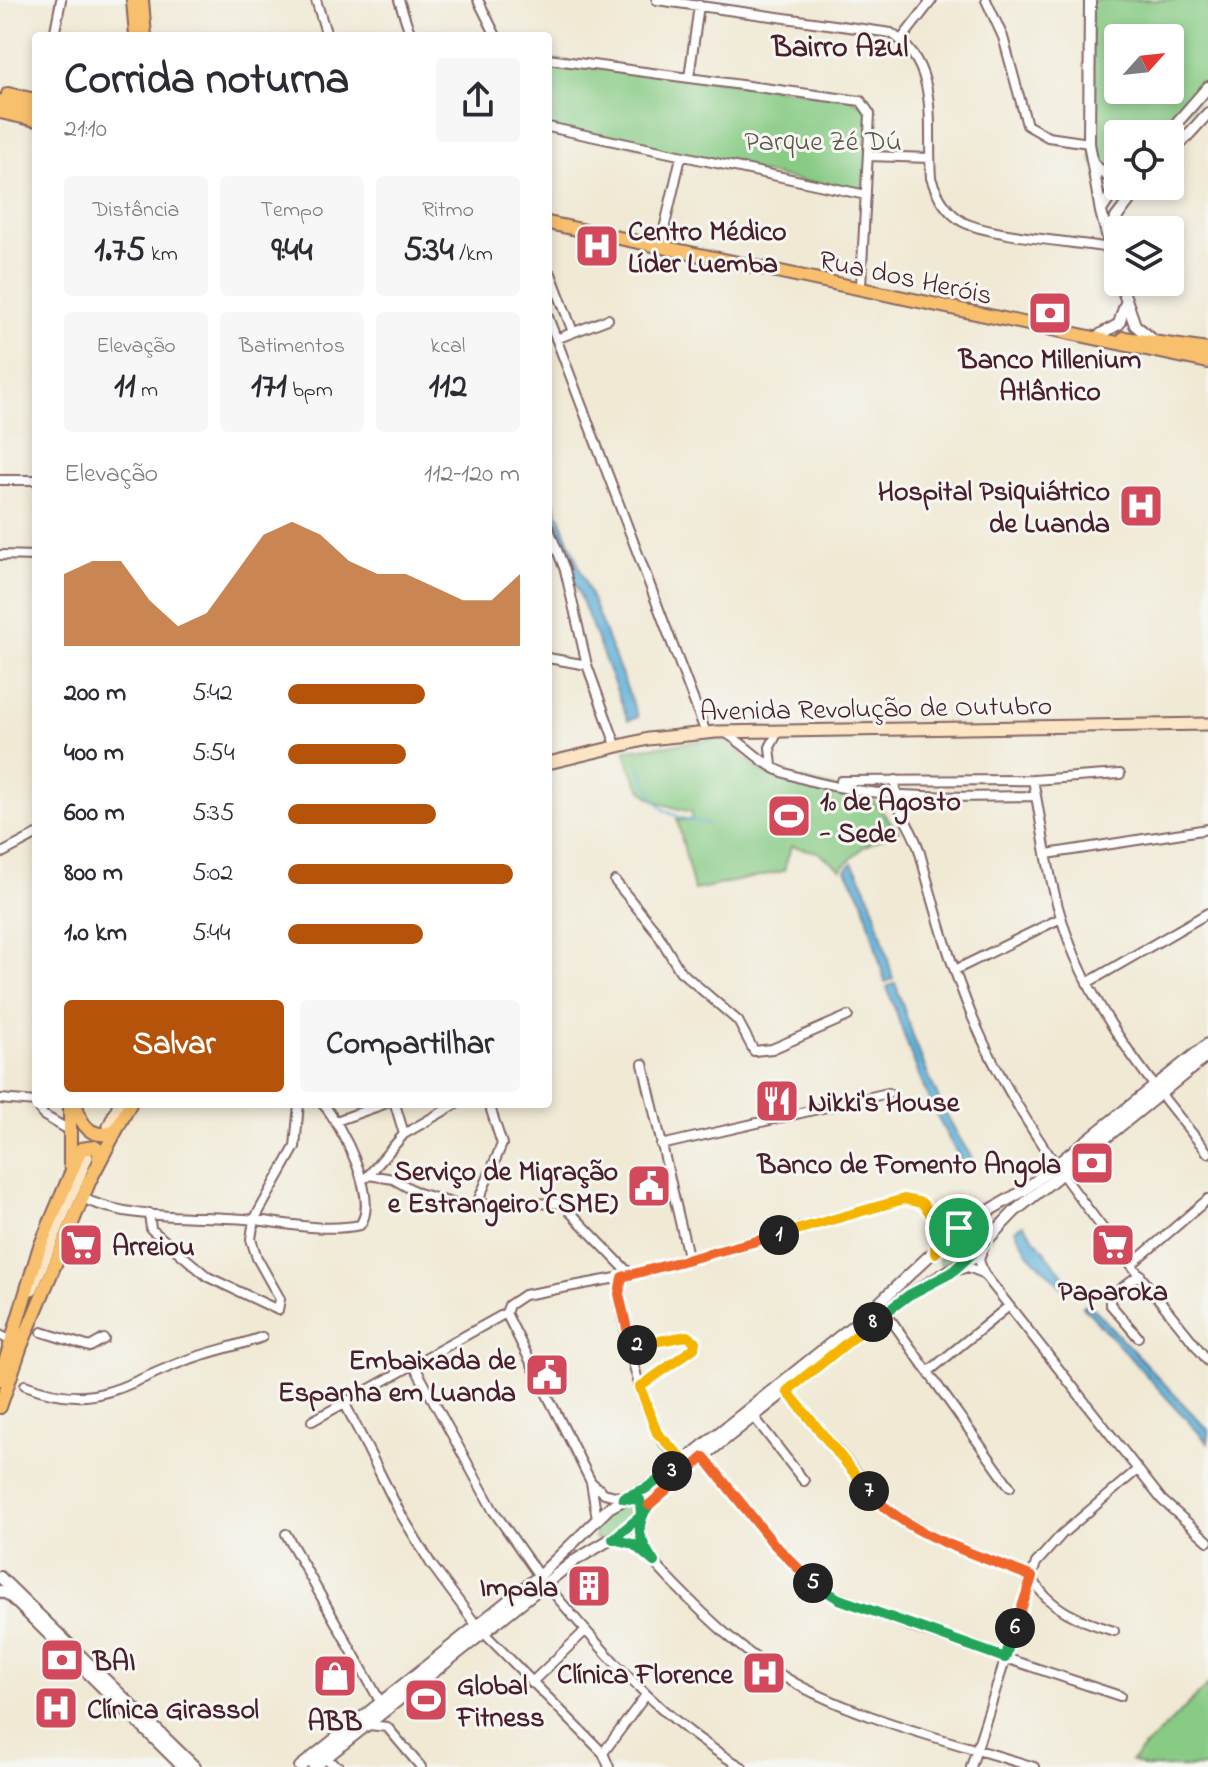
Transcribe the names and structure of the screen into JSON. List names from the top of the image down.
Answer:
{
  "streets": {
    "main road": ["Rua dos Heróis", "Avenida Revolução de Outubro"]
  },
  "districts": ["Bairro Azul"],
  "parks": ["Parque Zé Dú"],
  "places": {
    "hospital": [
      "Centro Médico Líder Luemba",
      "Hospital Psiquiátrico de Luanda",
      "Clínica Florence",
      "Clínica Girassol"
    ],
    "bank": ["Banco Millenium Atlântico", "Banco de Fomento Angola", "BAI"],
    "sports": ["1º de Agosto - Sede", "Global Fitness"],
    "restaurant": ["Nikki's House"],
    "public building": ["Serviço de Migração e Estrangeiro (SME)", "Embaixada de Espanha em Luanda"],
    "supermarket": ["Arreiou", "Paparoka"],
    "building": ["Impala"],
    "shop": ["ABB"]
  },
  "north": "top right",
  "page": {
    "heading": ["Corrida noturna", "21:10"],
    "stats": [
      ["Distância", "1.75 km"],
      ["Tempo", "9:44"],
      ["Ritmo", "5:34 /km"],
      ["Elevação", "11 m"],
      ["Batimentos", "171 bpm"],
      ["kcal", "112"]
    ],
    "chart": ["Elevação", "112–120 m"],
    "list": [
      {
        "name": "200 m",
        "note": "5:42"
      },
      {
        "name": "400 m",
        "note": "5:54"
      },
      {
        "name": "600 m",
        "note": "5:35"
      },
      {
        "name": "800 m",
        "note": "5:02"
      },
      {
        "name": "1.0 km",
        "note": "5:44"
      }
    ],
    "buttons": ["Salvar", "Compartilhar"],
    "pins": [
      "1",
      "8",
      "2",
      "3",
      "7",
      "5",
      "6"
    ]
  }
}
